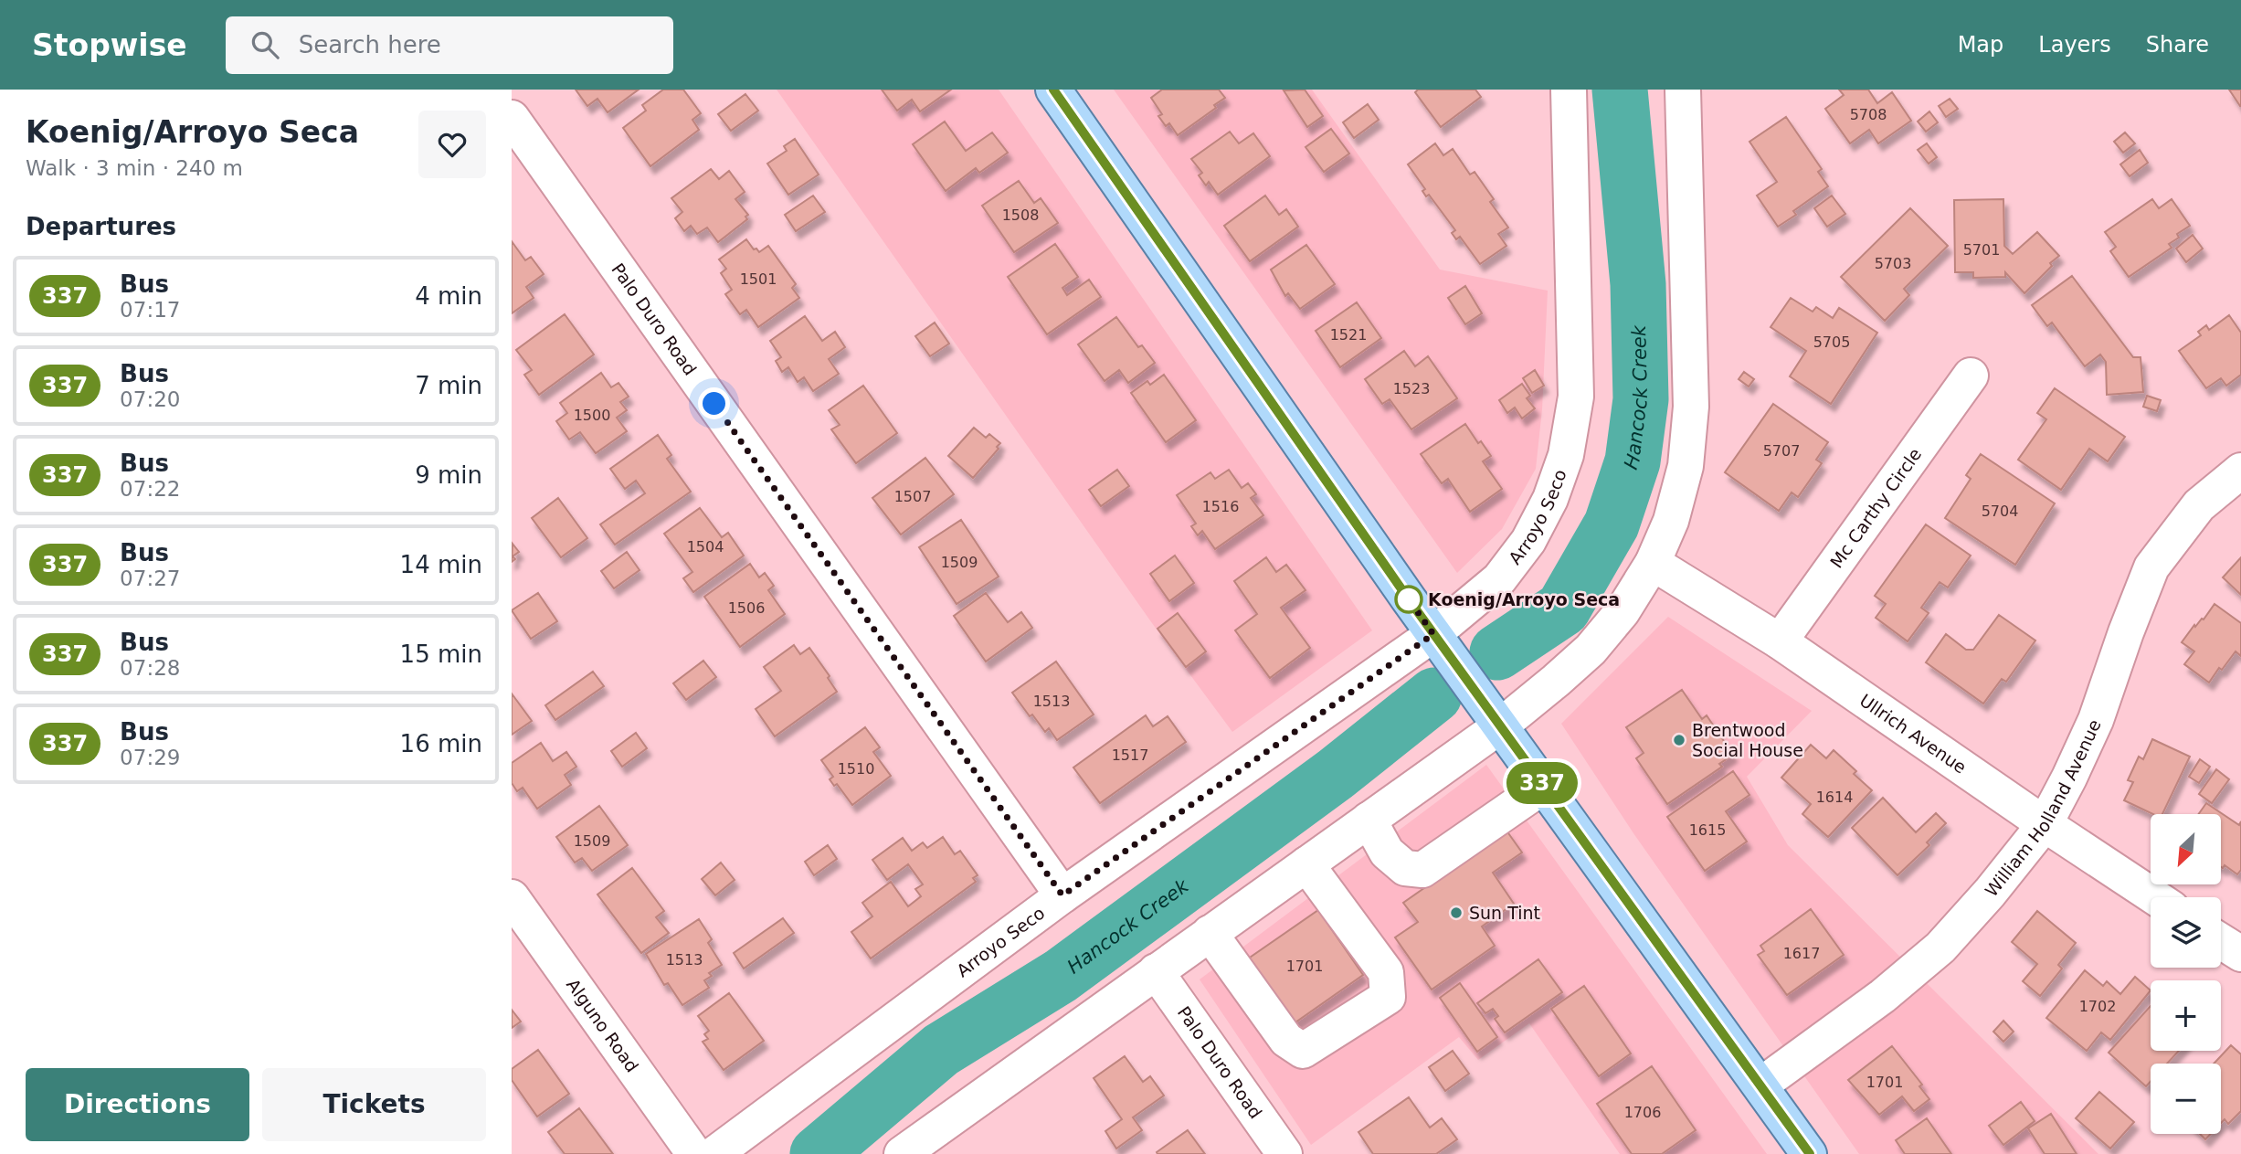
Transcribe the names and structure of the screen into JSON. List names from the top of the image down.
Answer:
{
  "streets": {
    "street": [
      "Palo Duro Road",
      "Mc Carthy Circle",
      "Arroyo Seco",
      "Ullrich Avenue",
      "William Holland Avenue",
      "Alguno Road"
    ]
  },
  "crossings": [
    ["Palo Duro Road", "Arroyo Seco"],
    ["Mc Carthy Circle", "Ullrich Avenue"],
    ["Ullrich Avenue", "William Holland Avenue"]
  ],
  "water": ["Hancock Creek"],
  "places": ["Koenig/Arroyo Seca", "Brentwood Social House", "Sun Tint"],
  "lines": ["bus line 337"],
  "house_numbers": [
    "5708",
    "1508",
    "5701",
    "5703",
    "1501",
    "1521",
    "5705",
    "1523",
    "1500",
    "5707",
    "1507",
    "1516",
    "5704",
    "1504",
    "1509",
    "1506",
    "1513",
    "1517",
    "1510",
    "1614",
    "1615",
    "1509",
    "1617",
    "1513",
    "1701",
    "1702",
    "1701",
    "1706"
  ],
  "north": "bottom left",
  "page": {
    "header": "Stopwise",
    "search": "Search here",
    "nav": ["Map", "Layers", "Share"],
    "heading": [
      ["Koenig/Arroyo Seca", "Walk · 3 min · 240 m"],
      "Departures"
    ],
    "on_map": "337",
    "list": [
      {
        "mark": "337",
        "name": "Bus",
        "note": "07:17",
        "value": "4 min"
      },
      {
        "mark": "337",
        "name": "Bus",
        "note": "07:20",
        "value": "7 min"
      },
      {
        "mark": "337",
        "name": "Bus",
        "note": "07:22",
        "value": "9 min"
      },
      {
        "mark": "337",
        "name": "Bus",
        "note": "07:27",
        "value": "14 min"
      },
      {
        "mark": "337",
        "name": "Bus",
        "note": "07:28",
        "value": "15 min"
      },
      {
        "mark": "337",
        "name": "Bus",
        "note": "07:29",
        "value": "16 min"
      }
    ],
    "map_buttons": ["+", "−"],
    "buttons": ["Directions", "Tickets"]
  }
}
